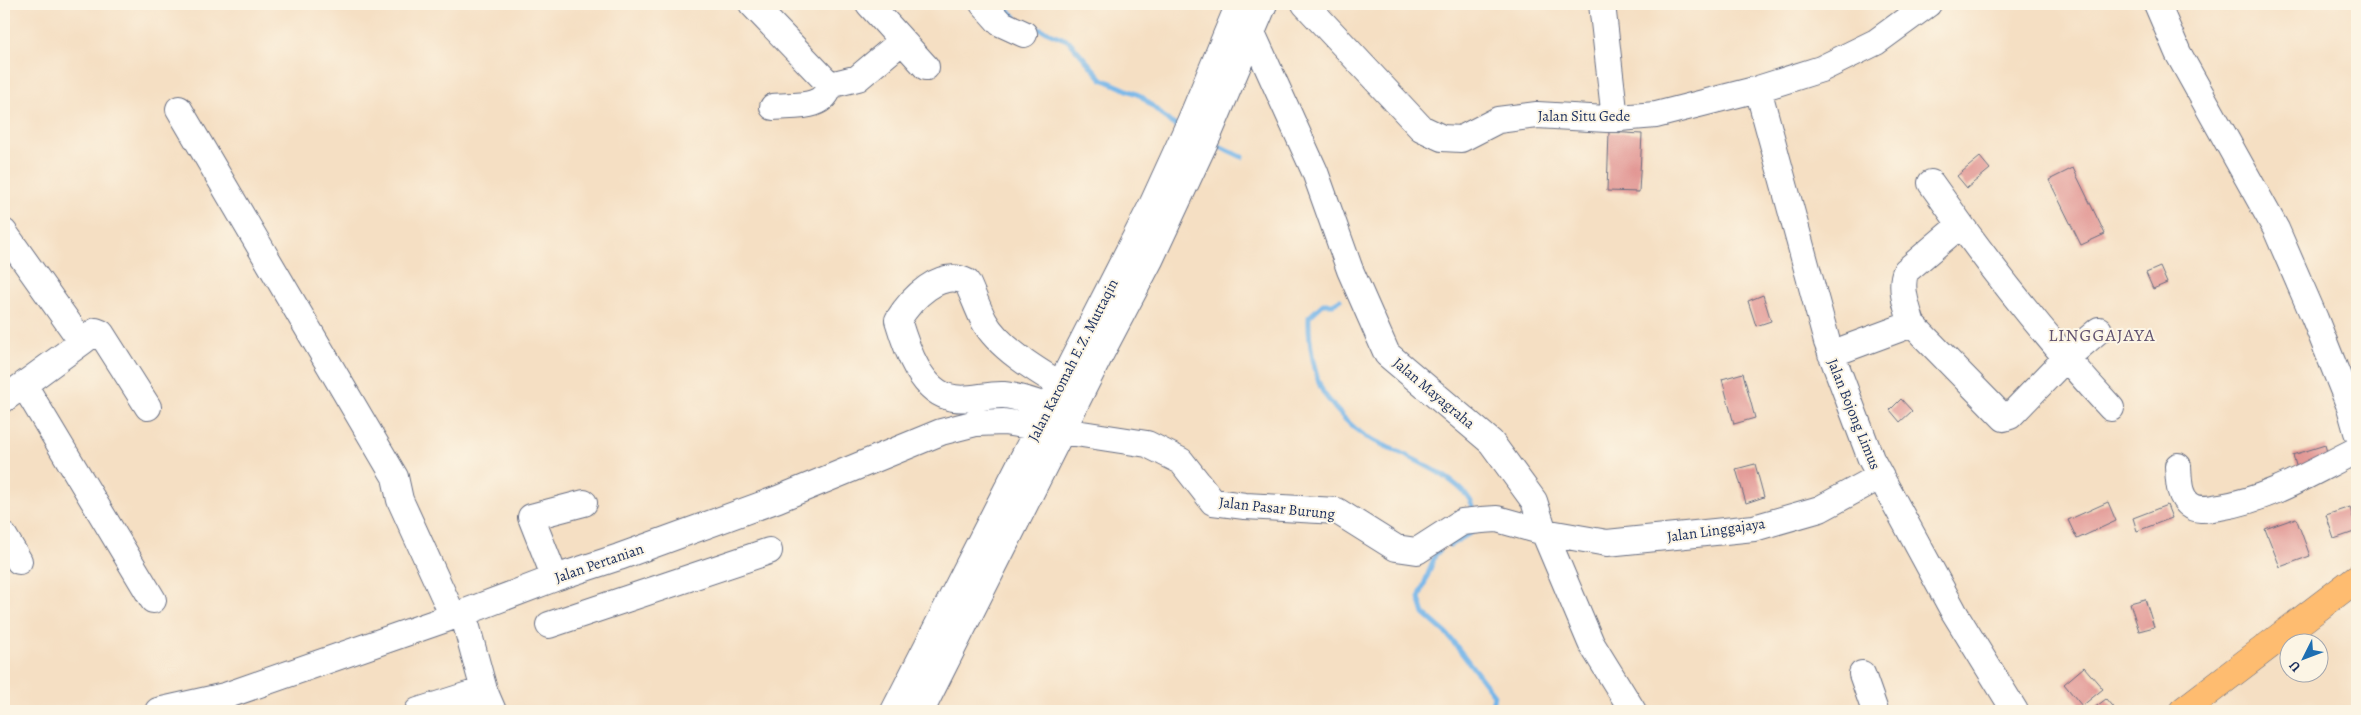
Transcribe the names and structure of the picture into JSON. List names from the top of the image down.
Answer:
{
  "streets": {
    "street": [
      "Jalan Situ Gede",
      "Jalan Karomah E.Z. Muttaqin",
      "Jalan Mayagraha",
      "Jalan Bojong Limus",
      "Jalan Pasar Burung",
      "Jalan Linggajaya",
      "Jalan Pertanian"
    ]
  },
  "crossings": [
    ["Jalan Situ Gede", "Jalan Bojong Limus"],
    ["Jalan Karomah E.Z. Muttaqin", "Jalan Mayagraha"],
    ["Jalan Karomah E.Z. Muttaqin", "Jalan Pasar Burung"],
    ["Jalan Karomah E.Z. Muttaqin", "Jalan Pertanian"],
    ["Jalan Mayagraha", "Jalan Pasar Burung"],
    ["Jalan Mayagraha", "Jalan Linggajaya"],
    ["Jalan Bojong Limus", "Jalan Linggajaya"],
    ["Jalan Pasar Burung", "Jalan Linggajaya"],
    ["Jalan Pasar Burung", "Jalan Pertanian"]
  ],
  "districts": ["LINGGAJAYA"],
  "north": "bottom left"
}
